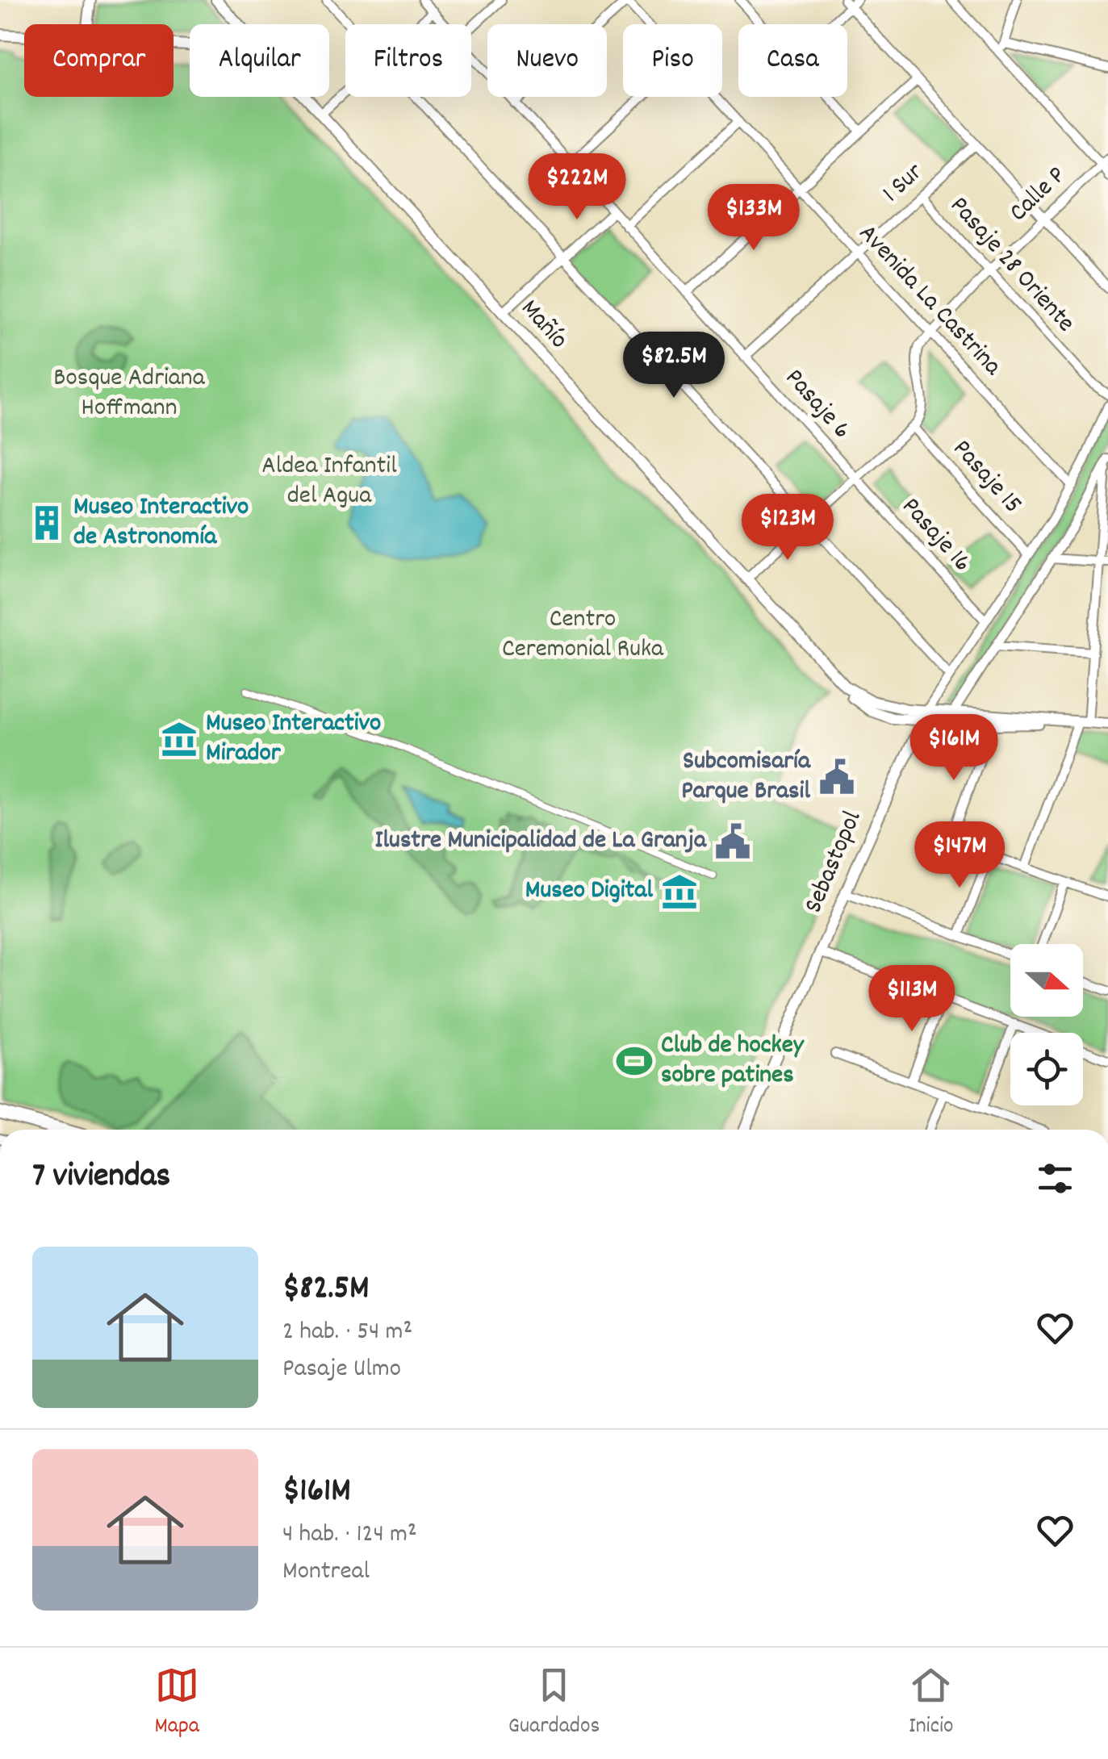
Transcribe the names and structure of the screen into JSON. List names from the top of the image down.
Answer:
{
  "streets": {
    "street": [
      "1 Sur",
      "Calle P",
      "Pasaje 28 Oriente",
      "Avenida La Castrina",
      "Mañío",
      "Pasaje 6",
      "Pasaje 15",
      "Pasaje 16",
      "Sebastopol"
    ]
  },
  "crossings": [
    ["1 Sur", "Pasaje 28 Oriente"],
    ["1 Sur", "Avenida La Castrina"],
    ["1 Sur", "Pasaje 6"],
    ["Calle P", "Pasaje 28 Oriente"],
    ["Calle P", "Avenida La Castrina"],
    ["Avenida La Castrina", "Sebastopol"],
    ["Mañío", "Sebastopol"],
    ["Pasaje 6", "Pasaje 16"],
    ["Pasaje 15", "Sebastopol"],
    ["Pasaje 16", "Sebastopol"]
  ],
  "parks": ["Bosque Adriana Hoffmann", "Aldea Infantil del Agua", "Centro Ceremonial Ruka"],
  "places": {
    "building": ["Museo Interactivo de Astronomía"],
    "museum": ["Museo Interactivo Mirador", "Museo Digital"],
    "public building": ["Subcomisaría Parque Brasil", "Ilustre Municipalidad de La Granja"],
    "sports": ["Club de hockey sobre patines"]
  },
  "north": "right",
  "page": {
    "chip": [
      "Comprar",
      "Alquilar",
      "Filtros",
      "Nuevo",
      "Piso",
      "Casa"
    ],
    "price": [
      "$222M",
      "$133M",
      "$82.5M",
      "$123M",
      "$161M",
      "$147M",
      "$113M"
    ],
    "heading": "7 viviendas",
    "list": [
      {
        "name": "$82.5M",
        "note": "2 hab. · 54 m² · Pasaje Ulmo"
      },
      {
        "name": "$161M",
        "note": "4 hab. · 124 m² · Montreal"
      }
    ],
    "tabs": ["Mapa", "Guardados", "Inicio"]
  }
}
